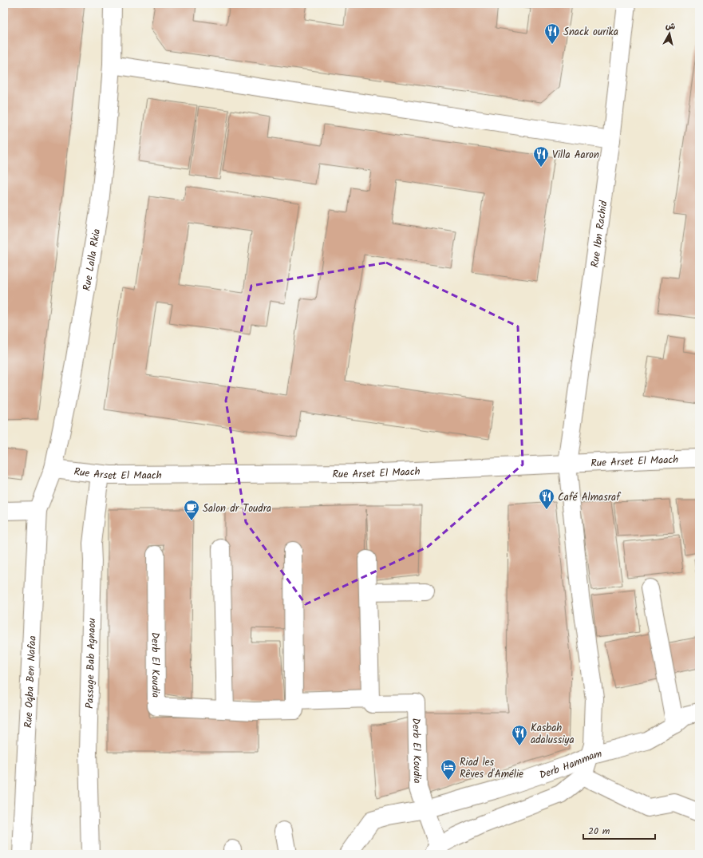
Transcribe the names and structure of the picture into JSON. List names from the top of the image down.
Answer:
{
  "streets": {
    "street": [
      "Rue Ibn Rachid",
      "Rue Lalla Rkia",
      "Rue Arset El Maach",
      "Passage Bab Agnaou",
      "Derb El Koudia",
      "Rue Oqba Ben Nafaa",
      "Derb Hammam"
    ]
  },
  "crossings": [
    ["Rue Ibn Rachid", "Rue Arset El Maach"],
    ["Rue Ibn Rachid", "Derb Hammam"],
    ["Rue Lalla Rkia", "Rue Arset El Maach"],
    ["Rue Lalla Rkia", "Rue Oqba Ben Nafaa"],
    ["Rue Arset El Maach", "Passage Bab Agnaou"],
    ["Derb El Koudia", "Derb Hammam"]
  ],
  "places": {
    "restaurant": [
      "Snack ourika",
      "Villa Aaron",
      "Café Almasraf",
      "Kasbah adalussiya"
    ],
    "cafe": ["Salon dr Toudra"],
    "hotel": ["Riad les Rêves d'Amélie"]
  },
  "scale_bar": "20 m",
  "north": "top"
}
